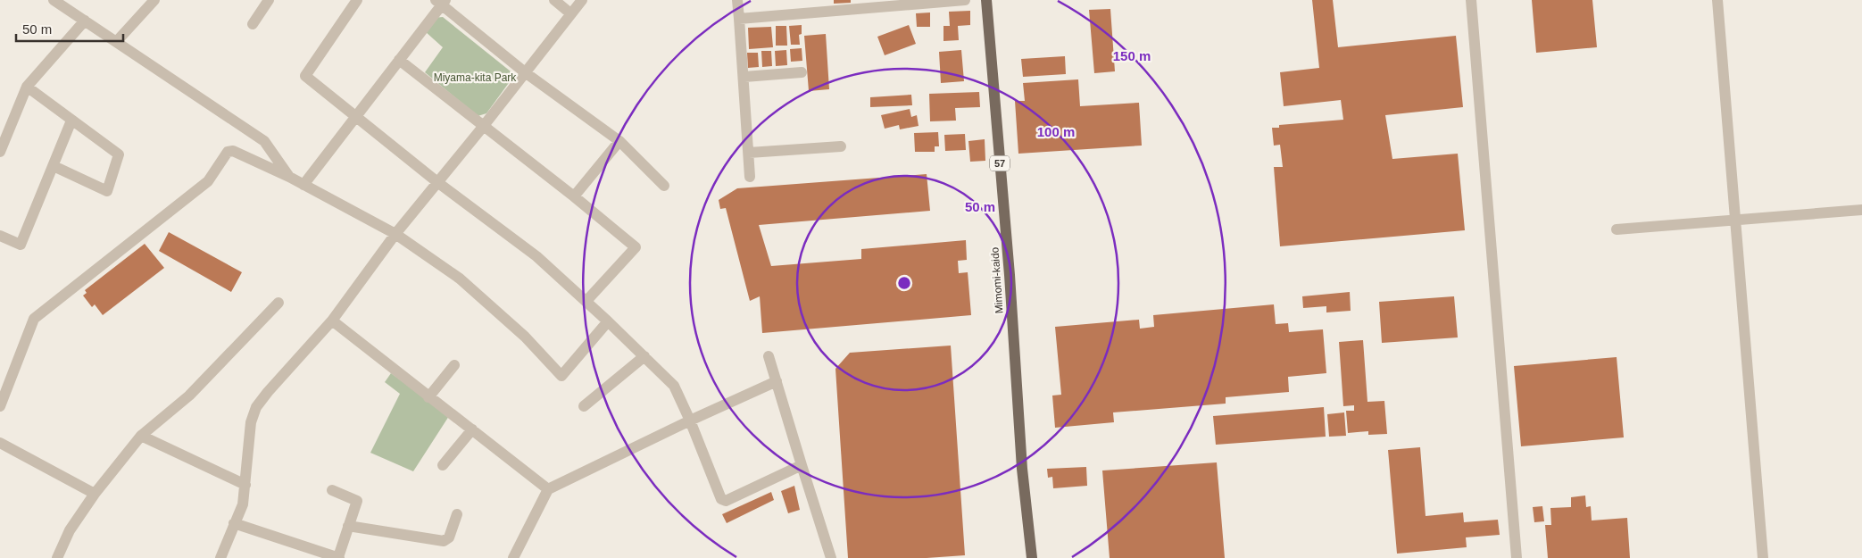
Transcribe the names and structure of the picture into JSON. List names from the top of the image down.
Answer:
{
  "streets": {
    "main road": ["57", "Mimomi-kaido"]
  },
  "parks": ["Miyama-kita Park"],
  "scale_bar": "50 m",
  "rings": ["150 m", "100 m", "50 m"]
}
